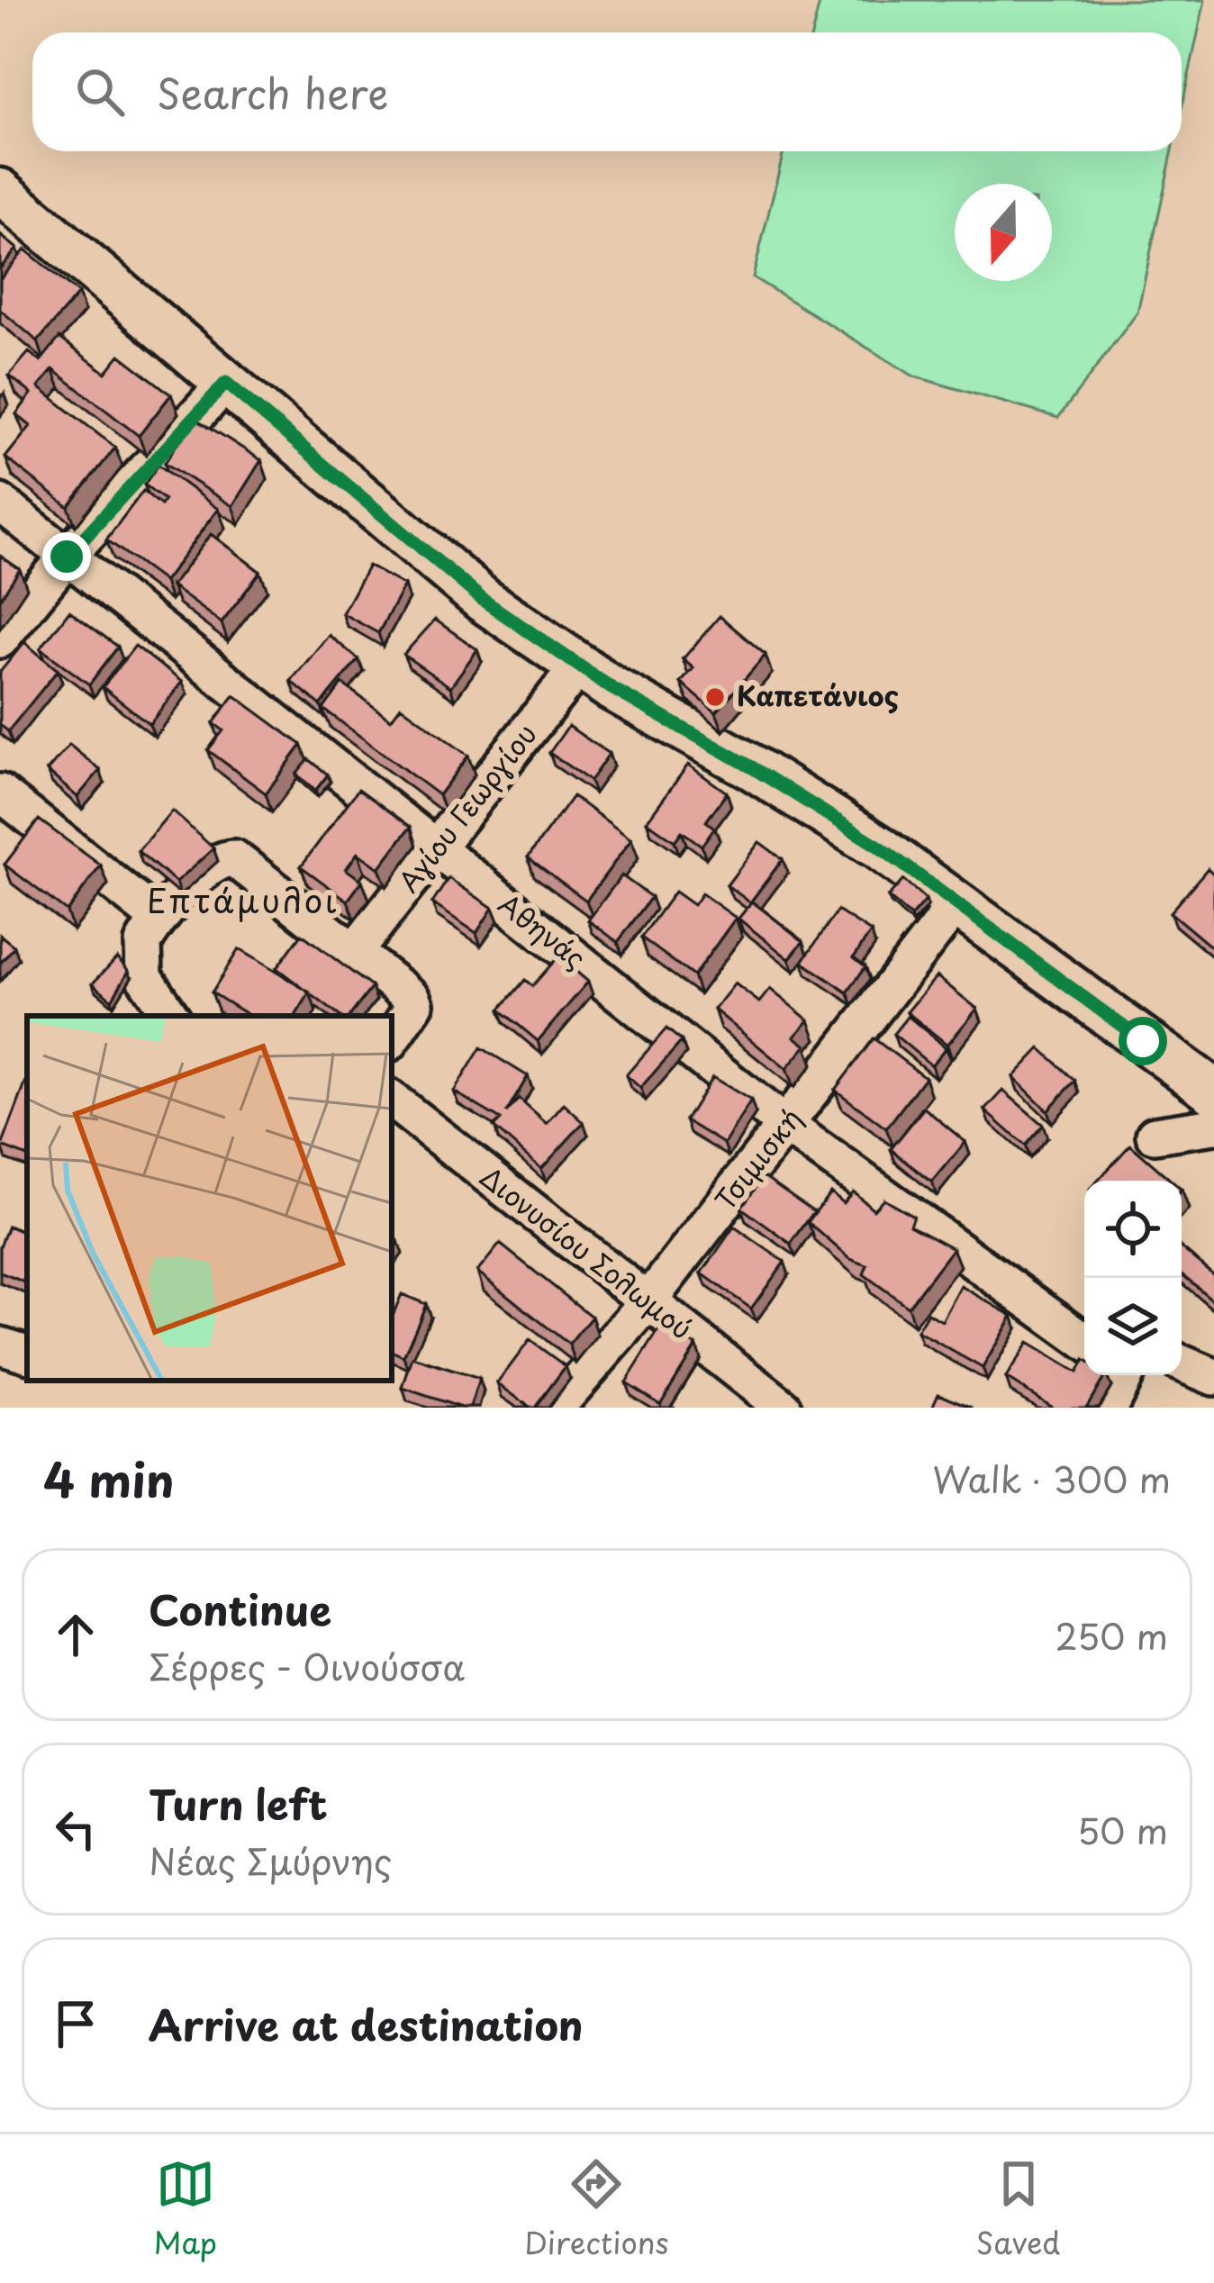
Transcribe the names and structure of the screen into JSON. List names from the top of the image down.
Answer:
{
  "streets": {
    "street": [
      "Αγίου Γεωργίου",
      "Αθηνάς",
      "Τσιμισκή",
      "Διονυσίου Σολωμού"
    ]
  },
  "crossings": [
    ["Αγίου Γεωργίου", "Αθηνάς"],
    ["Αθηνάς", "Τσιμισκή"],
    ["Τσιμισκή", "Διονυσίου Σολωμού"]
  ],
  "districts": ["Επτάμυλοι"],
  "places": ["Καπετάνιος"],
  "north": "bottom",
  "page": {
    "search": "Search here",
    "heading": ["4 min", "Walk · 300 m"],
    "list": [
      ["Continue", "Σέρρες - Οινούσσα", "250 m"],
      ["Turn left", "Νέας Σμύρνης", "50 m"],
      "Arrive at destination"
    ],
    "nav": ["Map", "Directions", "Saved"]
  }
}
